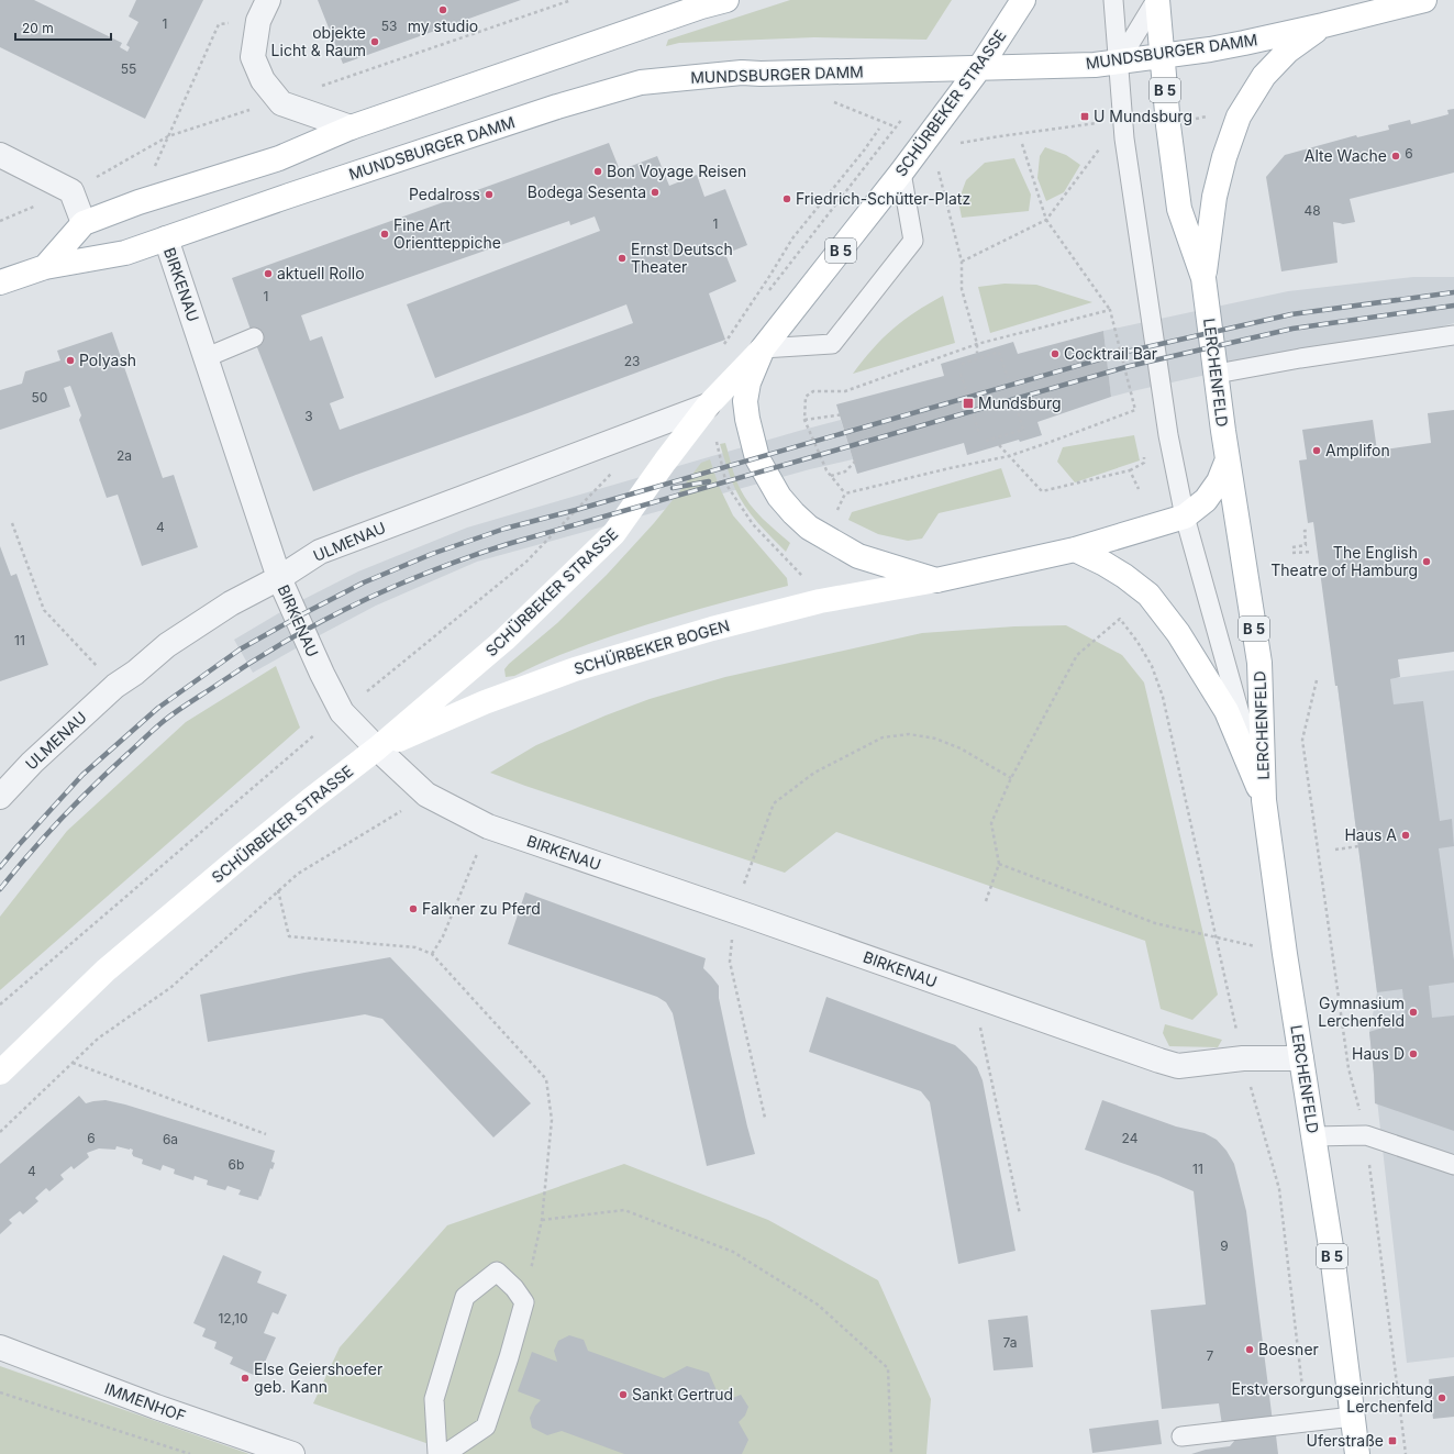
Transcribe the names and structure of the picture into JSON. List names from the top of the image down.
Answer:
{
  "streets": {
    "main road": [
      "MUNDSBURGER DAMM",
      "B 5",
      "SCHÜRBEKER STRASSE",
      "LERCHENFELD",
      "SCHÜRBEKER BOGEN"
    ],
    "street": ["BIRKENAU", "ULMENAU", "IMMENHOF"]
  },
  "crossings": [
    ["MUNDSBURGER DAMM", "SCHÜRBEKER STRASSE"],
    ["MUNDSBURGER DAMM", "BIRKENAU"],
    ["MUNDSBURGER DAMM", "LERCHENFELD"],
    ["B 5", "LERCHENFELD"],
    ["B 5", "SCHÜRBEKER BOGEN"],
    ["SCHÜRBEKER STRASSE", "BIRKENAU"],
    ["SCHÜRBEKER STRASSE", "ULMENAU"],
    ["SCHÜRBEKER STRASSE", "SCHÜRBEKER BOGEN"],
    ["BIRKENAU", "LERCHENFELD"],
    ["BIRKENAU", "ULMENAU"],
    ["BIRKENAU", "SCHÜRBEKER BOGEN"],
    ["LERCHENFELD", "SCHÜRBEKER BOGEN"]
  ],
  "places": {
    "other": [
      "my studio",
      "objekte Licht & Raum",
      "Alte Wache",
      "Bon Voyage Reisen",
      "Bodega Sesenta",
      "Pedalross",
      "Friedrich-Schütter-Platz",
      "Fine Art Orientteppiche",
      "Ernst Deutsch Theater",
      "aktuell Rollo",
      "Cocktrail Bar",
      "Polyash",
      "Amplifon",
      "The English Theatre of Hamburg",
      "Haus A",
      "Falkner zu Pferd",
      "Gymnasium Lerchenfeld",
      "Haus D",
      "Boesner",
      "Else Geiershoefer geb. Kann",
      "Sankt Gertrud",
      "Erstversorgungseinrichtung Lerchenfeld"
    ],
    "transit": ["U Mundsburg", "Mundsburg", "Uferstraße"]
  },
  "house_numbers": [
    "1",
    "53",
    "55",
    "6",
    "48",
    "1",
    "1",
    "23",
    "50",
    "3",
    "2a",
    "4",
    "11",
    "6",
    "24",
    "6a",
    "6b",
    "11",
    "4",
    "9",
    "12,10",
    "7a",
    "7"
  ],
  "scale_bar": "20 m"
}
